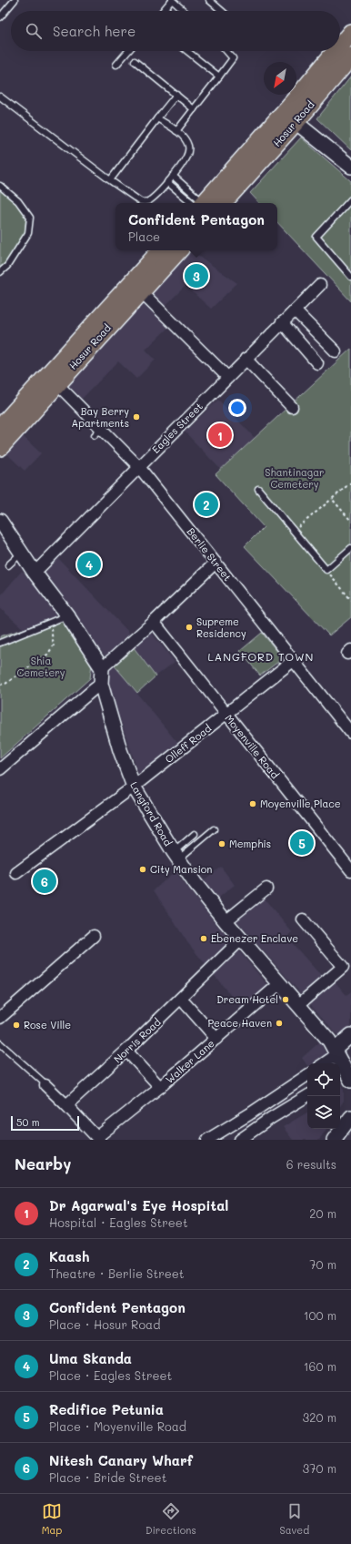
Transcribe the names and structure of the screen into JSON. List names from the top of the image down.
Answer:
{
  "streets": {
    "main road": ["Hosur Road"],
    "street": [
      "Eagles Street",
      "Berlie Street",
      "Olleff Road",
      "Moyenville Road",
      "Langford Road",
      "Norris Road",
      "Walker Lane"
    ]
  },
  "crossings": [
    ["Hosur Road", "Berlie Street"],
    ["Eagles Street", "Berlie Street"],
    ["Berlie Street", "Olleff Road"],
    ["Olleff Road", "Moyenville Road"],
    ["Olleff Road", "Langford Road"],
    ["Langford Road", "Norris Road"],
    ["Langford Road", "Walker Lane"]
  ],
  "districts": ["LANGFORD TOWN"],
  "parks": ["Shantinagar Cemetery", "Shia Cemetery"],
  "places": [
    "Bay Berry Apartments",
    "Supreme Residency",
    "Moyenville Place",
    "Memphis",
    "City Mansion",
    "Ebenezer Enclave",
    "Dream Hotel",
    "Peace Haven",
    "Rose Ville"
  ],
  "scale_bar": "50 m",
  "north": "bottom left",
  "page": {
    "search": "Search here",
    "popup": ["Confident Pentagon", "Place"],
    "pins": [
      "3",
      "1",
      "2",
      "4",
      "5",
      "6"
    ],
    "scale": "50 m",
    "heading": ["Nearby", "6 results"],
    "list": [
      {
        "mark": "1",
        "name": "Dr Agarwal's Eye Hospital",
        "note": "Hospital · Eagles Street",
        "value": "20 m"
      },
      {
        "mark": "2",
        "name": "Kaash",
        "note": "Theatre · Berlie Street",
        "value": "70 m"
      },
      {
        "mark": "3",
        "name": "Confident Pentagon",
        "note": "Place · Hosur Road",
        "value": "100 m"
      },
      {
        "mark": "4",
        "name": "Uma Skanda",
        "note": "Place · Eagles Street",
        "value": "160 m"
      },
      {
        "mark": "5",
        "name": "Redifice Petunia",
        "note": "Place · Moyenville Road",
        "value": "320 m"
      },
      {
        "mark": "6",
        "name": "Nitesh Canary Wharf",
        "note": "Place · Bride Street",
        "value": "370 m"
      }
    ],
    "nav": ["Map", "Directions", "Saved"]
  }
}
